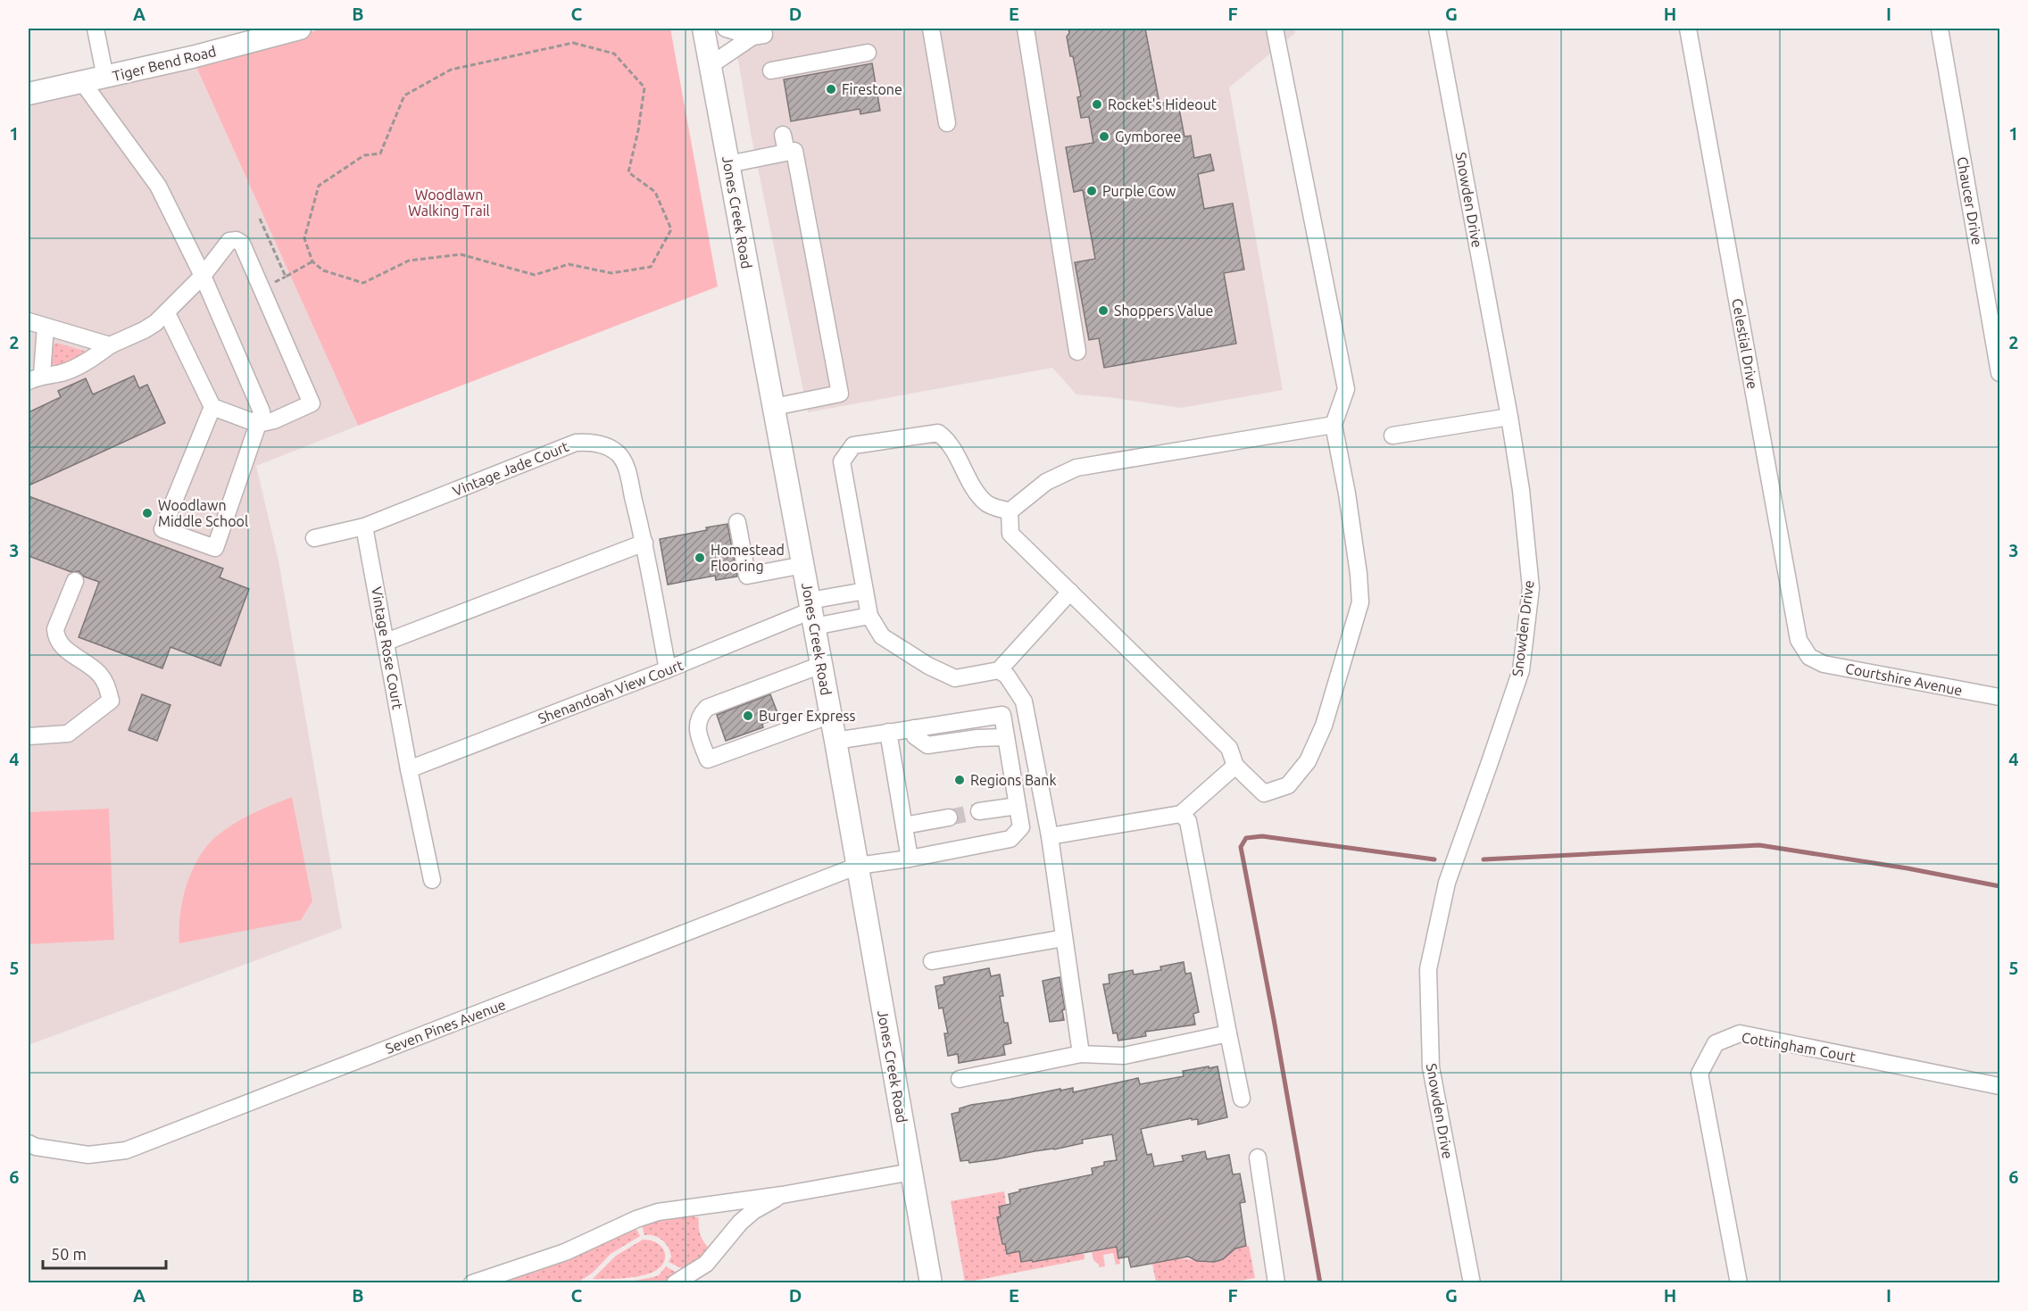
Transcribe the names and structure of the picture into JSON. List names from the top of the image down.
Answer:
{
  "streets": {
    "main road": ["Tiger Bend Road", "Jones Creek Road"],
    "street": [
      "Snowden Drive",
      "Chaucer Drive",
      "Celestial Drive",
      "Vintage Jade Court",
      "Vintage Rose Court",
      "Courtshire Avenue",
      "Shenandoah View Court",
      "Seven Pines Avenue",
      "Cottingham Court"
    ]
  },
  "crossings": [
    ["Jones Creek Road", "Shenandoah View Court"],
    ["Jones Creek Road", "Seven Pines Avenue"],
    ["Celestial Drive", "Courtshire Avenue"],
    ["Vintage Jade Court", "Vintage Rose Court"],
    ["Vintage Jade Court", "Shenandoah View Court"],
    ["Vintage Rose Court", "Shenandoah View Court"]
  ],
  "parks": ["Woodlawn Walking Trail"],
  "places": [
    "Firestone",
    "Rocket's Hideout",
    "Gymboree",
    "Purple Cow",
    "Shoppers Value",
    "Woodlawn Middle School",
    "Homestead Flooring",
    "Burger Express",
    "Regions Bank"
  ],
  "scale_bar": "50 m",
  "grid": {
    "columns": [
      "A",
      "B",
      "C",
      "D",
      "E",
      "F",
      "G",
      "H",
      "I"
    ],
    "rows": [
      "1",
      "2",
      "3",
      "4",
      "5",
      "6"
    ]
  }
}
